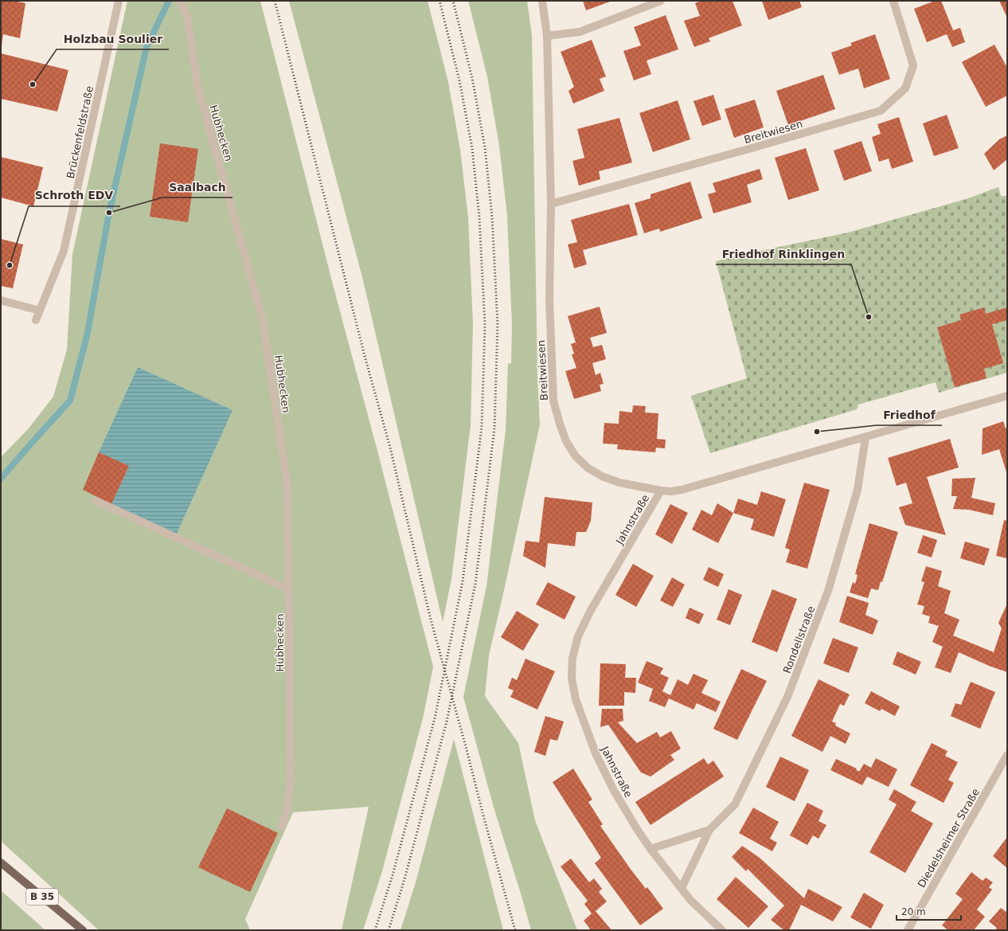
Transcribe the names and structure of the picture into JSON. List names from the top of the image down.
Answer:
{
  "streets": {
    "main road": ["B 35"],
    "street": [
      "Breitwiesen",
      "Brückenfeldstraße",
      "Hubhecken",
      "Jahnstraße",
      "Rondellstraße",
      "Diedelsheimer Straße"
    ]
  },
  "crossings": [
    ["Breitwiesen", "Jahnstraße"],
    ["Jahnstraße", "Rondellstraße"]
  ],
  "places": [
    "Holzbau Soulier",
    "Saalbach",
    "Schroth EDV",
    "Friedhof Rinklingen",
    "Friedhof"
  ],
  "scale_bar": "20 m"
}
